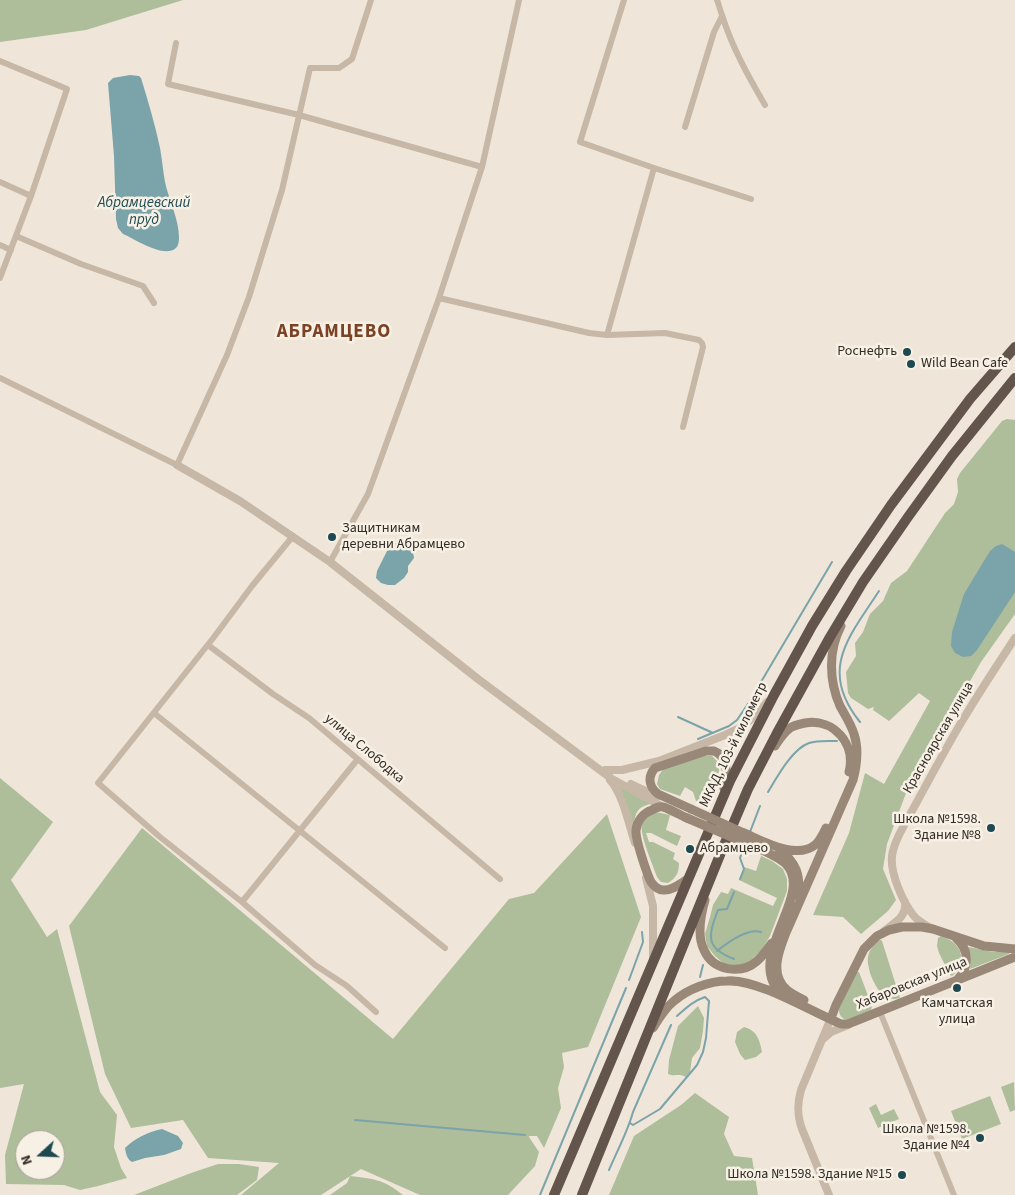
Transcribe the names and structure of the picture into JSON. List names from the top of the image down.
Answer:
{
  "streets": {
    "highway": ["МКАД, 103-й километр"],
    "main road": ["Хабаровская улица"],
    "street": ["Красноярская улица", "улица Слободка"]
  },
  "crossings": [
    ["Красноярская улица", "Хабаровская улица"]
  ],
  "districts": ["АБРАМЦЕВО"],
  "water": ["Абрамцевский пруд"],
  "places": [
    "Роснефть",
    "Wild Bean Cafe",
    "Защитникам деревни Абрамцево",
    "Школа №1598. Здание №8",
    "Абрамцево",
    "Камчатская улица",
    "Школа №1598. Здание №4",
    "Школа №1598. Здание №15"
  ],
  "north": "left"
}
